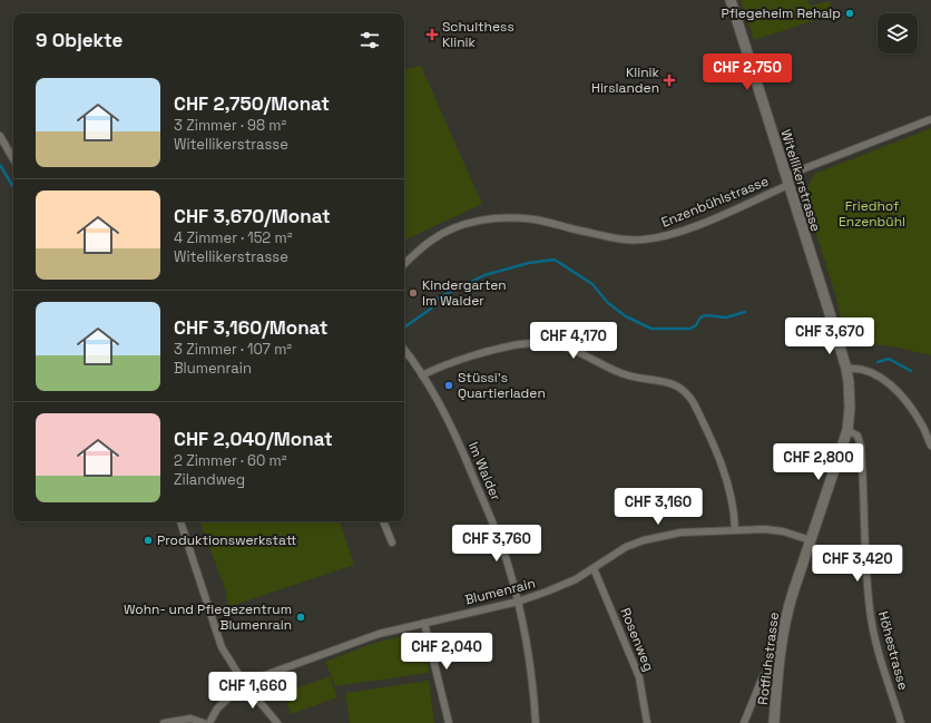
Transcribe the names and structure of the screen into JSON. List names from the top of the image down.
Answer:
{
  "streets": {
    "main road": ["Witellikerstrasse", "Rotfluhstrasse"],
    "street": [
      "Enzenbühlstrasse",
      "Im Walder",
      "Blumenrain",
      "Rosenweg",
      "Höhestrasse"
    ]
  },
  "crossings": [
    ["Witellikerstrasse", "Enzenbühlstrasse"],
    ["Witellikerstrasse", "Rotfluhstrasse"],
    ["Im Walder", "Blumenrain"],
    ["Blumenrain", "Rosenweg"],
    ["Blumenrain", "Rotfluhstrasse"],
    ["Höhestrasse", "Rotfluhstrasse"]
  ],
  "parks": ["Friedhof Enzenbühl"],
  "places": {
    "other": [
      "Pflegeheim Rehalp",
      "Kindergarten Im Walder",
      "Stüssi's Quartierladen",
      "Produktionswerkstatt",
      "Wohn- und Pflegezentrum Blumenrain"
    ],
    "health": ["Schulthess Klinik", "Klinik Hirslanden"]
  },
  "page": {
    "heading": "9 Objekte",
    "price": [
      "CHF 2,750",
      "CHF 3,670",
      "CHF 4,170",
      "CHF 2,800",
      "CHF 3,160",
      "CHF 3,760",
      "CHF 3,420",
      "CHF 2,040",
      "CHF 1,660"
    ],
    "list": [
      {
        "name": "CHF 2,750/Monat",
        "note": "3 Zimmer · 98 m² · Witellikerstrasse"
      },
      {
        "name": "CHF 3,670/Monat",
        "note": "4 Zimmer · 152 m² · Witellikerstrasse"
      },
      {
        "name": "CHF 3,160/Monat",
        "note": "3 Zimmer · 107 m² · Blumenrain"
      },
      {
        "name": "CHF 2,040/Monat",
        "note": "2 Zimmer · 60 m² · Zilandweg"
      }
    ]
  }
}
